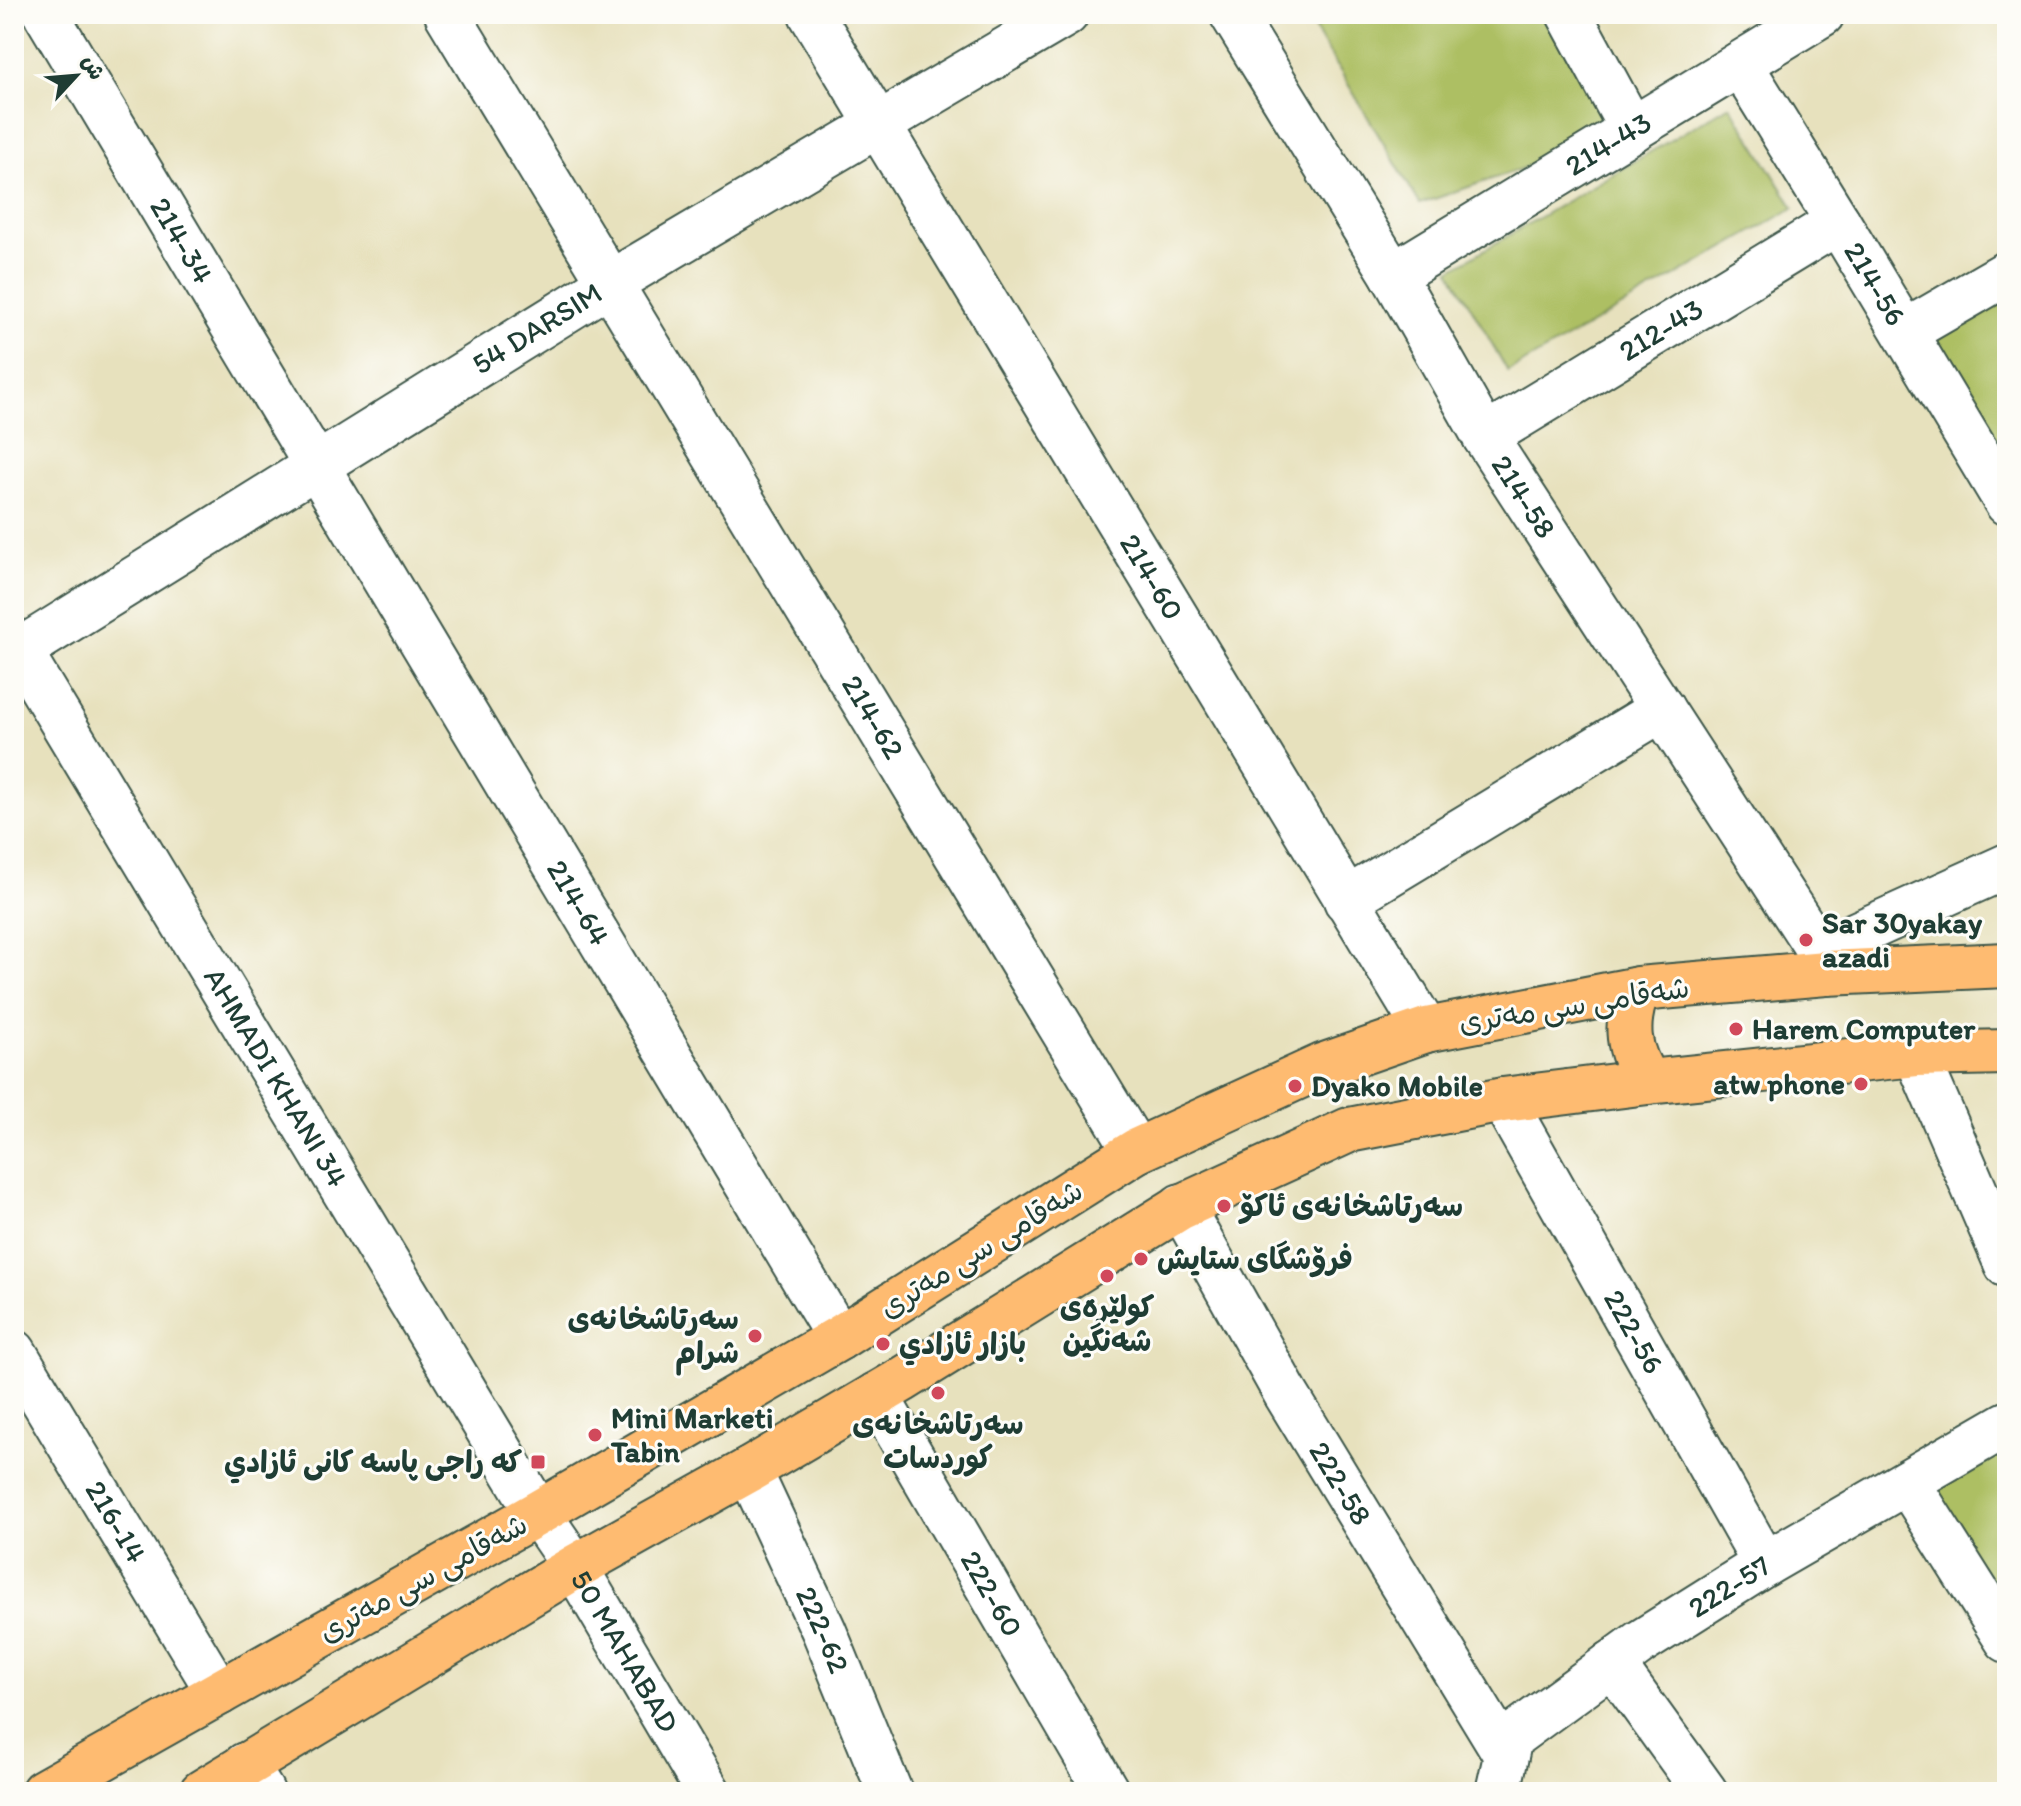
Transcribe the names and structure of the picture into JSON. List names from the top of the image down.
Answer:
{
  "streets": {
    "main road": ["شەقامی سی مەتری"],
    "street": [
      "214-43",
      "214-34",
      "214-56",
      "54 DARSIM",
      "212-43",
      "214-58",
      "214-60",
      "214-62",
      "214-64",
      "AHMADI KHANI 34",
      "222-56",
      "222-58",
      "216-14",
      "222-57",
      "222-60",
      "222-62",
      "50 MAHABAD"
    ]
  },
  "crossings": [
    ["214-43", "214-56"],
    ["214-43", "214-58"],
    ["214-34", "54 DARSIM"],
    ["214-34", "214-64"],
    ["214-56", "212-43"],
    ["54 DARSIM", "214-60"],
    ["54 DARSIM", "214-62"],
    ["54 DARSIM", "214-64"],
    ["54 DARSIM", "AHMADI KHANI 34"],
    ["212-43", "214-58"],
    ["214-58", "شەقامی سی مەتری"],
    ["214-60", "شەقامی سی مەتری"],
    ["214-62", "شەقامی سی مەتری"],
    ["214-64", "شەقامی سی مەتری"],
    ["شەقامی سی مەتری", "AHMADI KHANI 34"],
    ["شەقامی سی مەتری", "216-14"],
    ["شەقامی سی مەتری", "50 MAHABAD"],
    ["AHMADI KHANI 34", "50 MAHABAD"],
    ["222-56", "222-57"],
    ["222-58", "222-57"]
  ],
  "places": {
    "other": [
      "Sar 30yakay azadi",
      "Harem Computer",
      "atw phone",
      "Dyako Mobile",
      "سە‌رتاشخانە‌ی ئاكۆ",
      "فرۆشگای ستایش",
      "كولێرە‌ی شە‌نگین",
      "سە‌رتاشخانە‌ی شرام",
      "بازار ئازادي",
      "سە‌رتاشخانە‌ی كوردسات",
      "Mini Marketi Tabin"
    ],
    "transit": ["كه راجى پاسه كانى ئازادي"]
  },
  "north": "top right"
}
